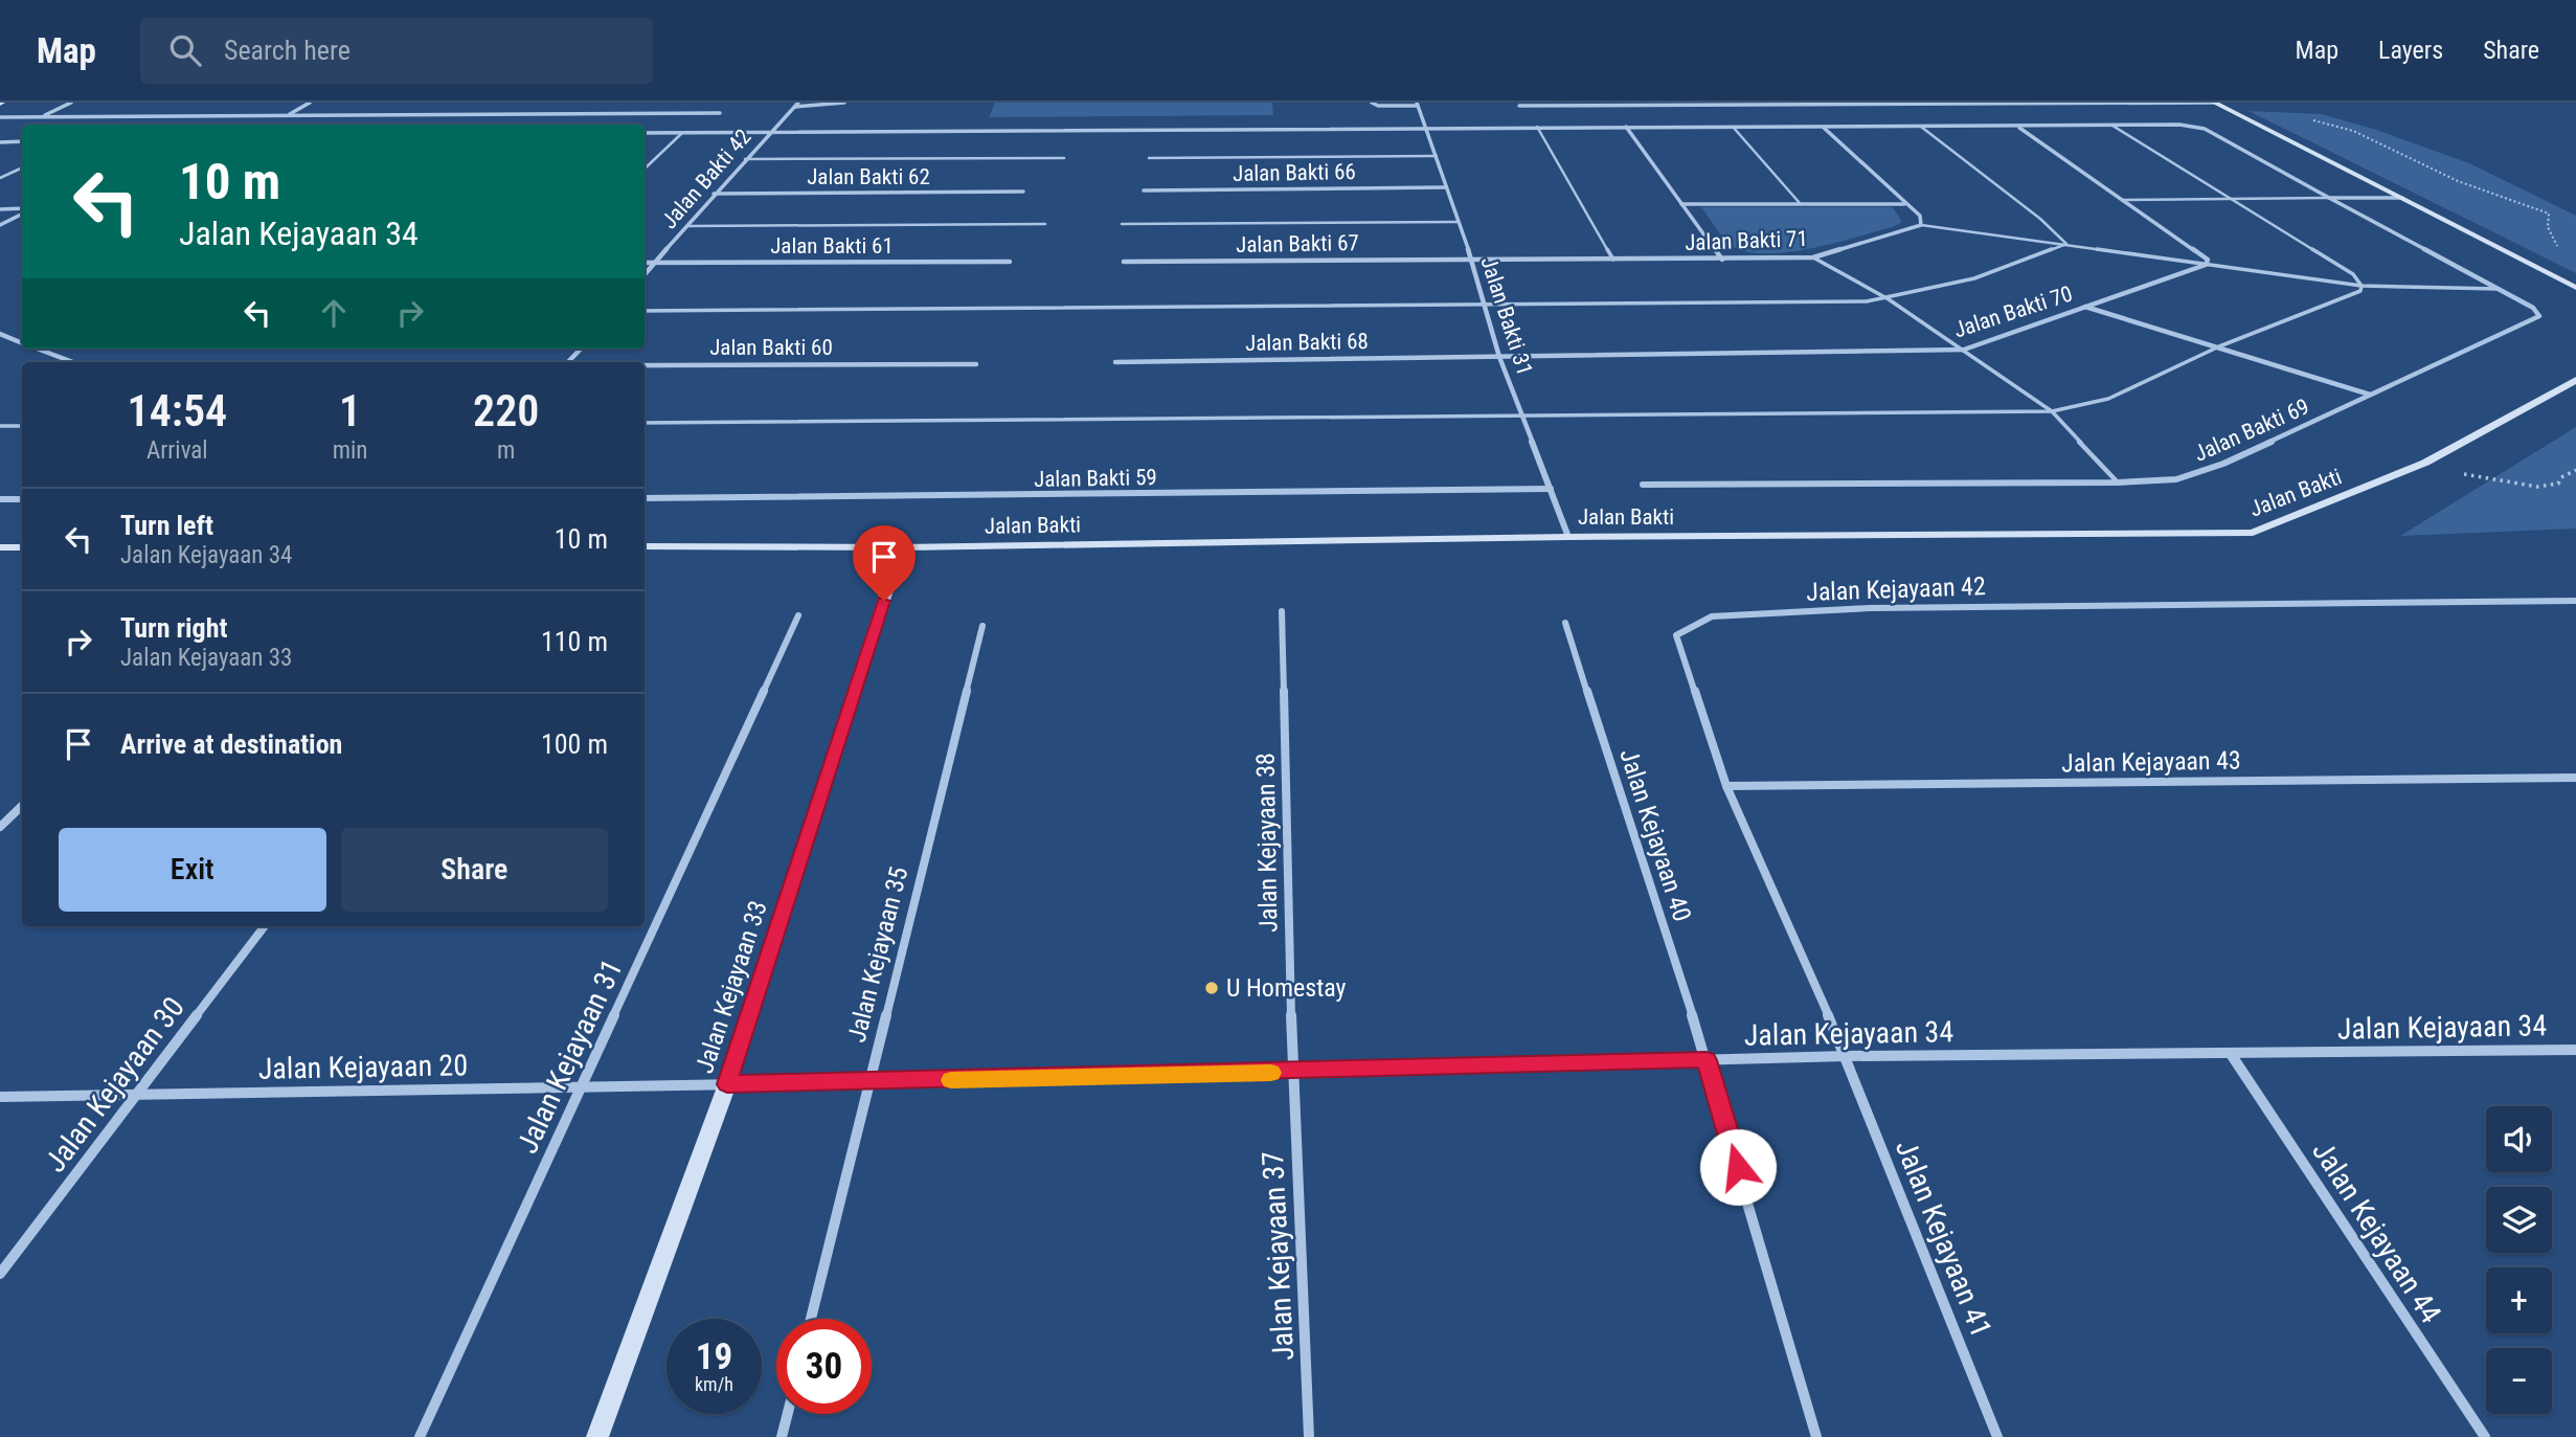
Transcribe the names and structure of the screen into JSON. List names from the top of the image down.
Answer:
{
  "streets": {
    "street": [
      "Jalan Bakti 66",
      "Jalan Bakti 62",
      "Jalan Bakti 42",
      "Jalan Bakti 71",
      "Jalan Bakti 67",
      "Jalan Bakti 61",
      "Jalan Bakti 70",
      "Jalan Bakti 31",
      "Jalan Bakti 68",
      "Jalan Bakti 60",
      "Jalan Bakti 69",
      "Jalan Bakti 59",
      "Jalan Bakti",
      "Jalan Kejayaan 42",
      "Jalan Kejayaan 43",
      "Jalan Kejayaan 40",
      "Jalan Kejayaan 38",
      "Jalan Kejayaan 35",
      "Jalan Kejayaan 33",
      "Jalan Kejayaan 34",
      "Jalan Kejayaan 31",
      "Jalan Kejayaan 20",
      "Jalan Kejayaan 30",
      "Jalan Kejayaan 44",
      "Jalan Kejayaan 41",
      "Jalan Kejayaan 37"
    ]
  },
  "crossings": [
    ["Jalan Bakti 66", "Jalan Bakti 31"],
    ["Jalan Bakti 62", "Jalan Bakti 42"],
    ["Jalan Bakti 42", "Jalan Bakti 61"],
    ["Jalan Bakti 71", "Jalan Bakti 67"],
    ["Jalan Bakti 71", "Jalan Bakti 31"],
    ["Jalan Bakti 67", "Jalan Bakti 31"],
    ["Jalan Bakti 70", "Jalan Bakti 31"],
    ["Jalan Bakti 70", "Jalan Bakti 68"],
    ["Jalan Bakti 31", "Jalan Bakti 68"],
    ["Jalan Bakti 31", "Jalan Bakti 59"],
    ["Jalan Bakti 31", "Jalan Bakti"],
    ["Jalan Bakti", "Jalan Kejayaan 33"],
    ["Jalan Kejayaan 42", "Jalan Kejayaan 43"],
    ["Jalan Kejayaan 42", "Jalan Kejayaan 34"],
    ["Jalan Kejayaan 42", "Jalan Kejayaan 41"],
    ["Jalan Kejayaan 40", "Jalan Kejayaan 34"],
    ["Jalan Kejayaan 38", "Jalan Kejayaan 34"],
    ["Jalan Kejayaan 38", "Jalan Kejayaan 37"],
    ["Jalan Kejayaan 35", "Jalan Kejayaan 34"],
    ["Jalan Kejayaan 33", "Jalan Kejayaan 34"],
    ["Jalan Kejayaan 33", "Jalan Kejayaan 20"],
    ["Jalan Kejayaan 34", "Jalan Kejayaan 20"],
    ["Jalan Kejayaan 34", "Jalan Kejayaan 44"],
    ["Jalan Kejayaan 34", "Jalan Kejayaan 41"],
    ["Jalan Kejayaan 34", "Jalan Kejayaan 37"],
    ["Jalan Kejayaan 31", "Jalan Kejayaan 20"],
    ["Jalan Kejayaan 20", "Jalan Kejayaan 30"]
  ],
  "places": ["U Homestay"],
  "page": {
    "header": "Map",
    "search": "Search here",
    "nav": ["Map", "Layers", "Share"],
    "turn": ["10 m", "Jalan Kejayaan 34"],
    "eta": [
      "14:54",
      "Arrival",
      "1",
      "min",
      "220",
      "m"
    ],
    "list": [
      {
        "name": "Turn left",
        "note": "Jalan Kejayaan 34",
        "value": "10 m"
      },
      {
        "name": "Turn right",
        "note": "Jalan Kejayaan 33",
        "value": "110 m"
      },
      {
        "name": "Arrive at destination",
        "value": "100 m"
      }
    ],
    "buttons": ["Exit", "Share"],
    "map_buttons": ["+", "−"],
    "speed": "19 km/h",
    "limit": "30"
  }
}
